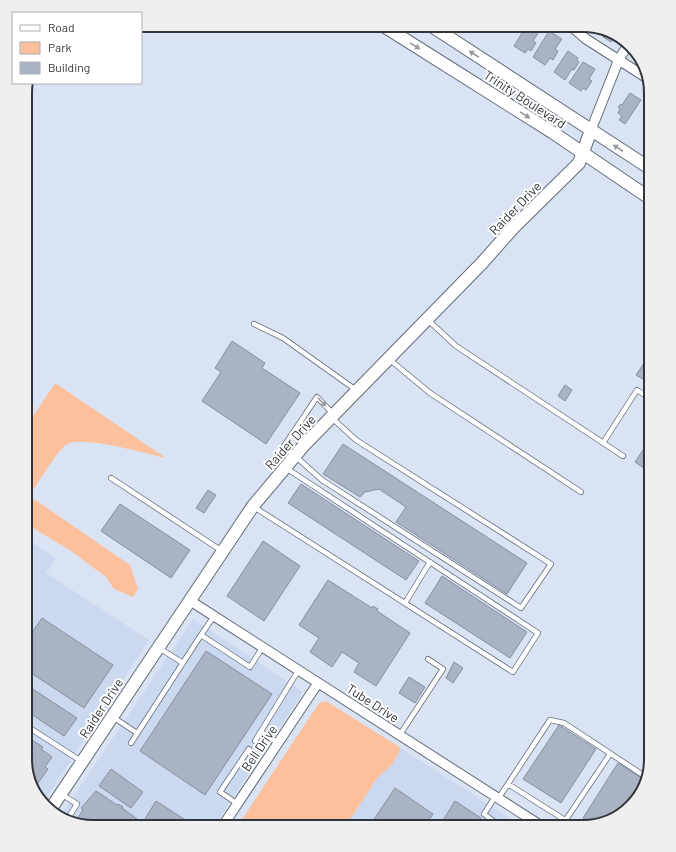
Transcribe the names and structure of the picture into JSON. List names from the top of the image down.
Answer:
{
  "streets": {
    "main road": ["Trinity Boulevard", "Raider Drive"],
    "street": ["Tube Drive", "Bell Drive"]
  },
  "crossings": [
    ["Trinity Boulevard", "Raider Drive"],
    ["Raider Drive", "Tube Drive"],
    ["Tube Drive", "Bell Drive"]
  ],
  "legend": ["Road", "Park", "Building"]
}
